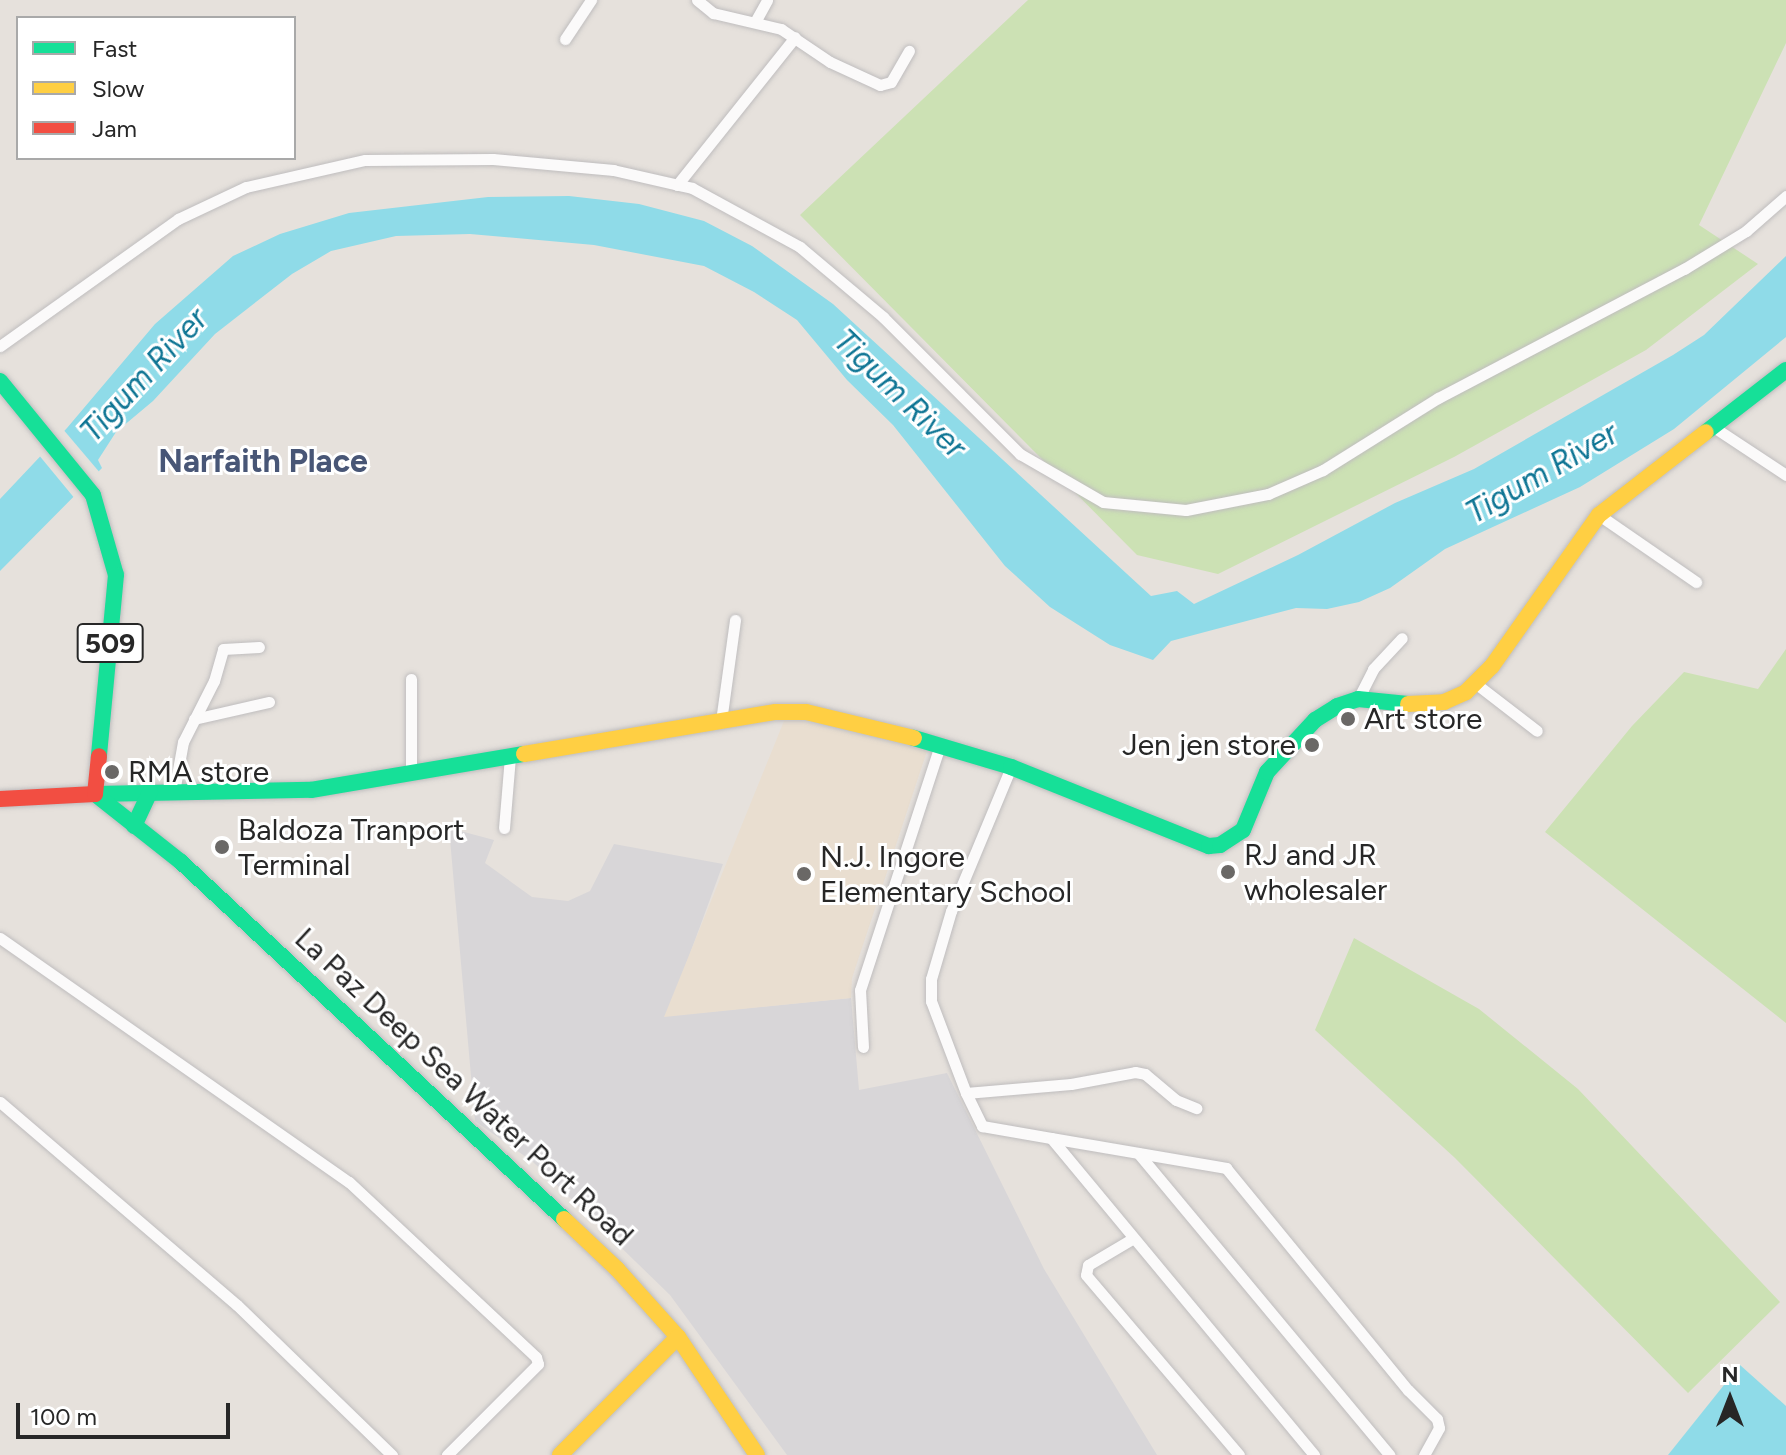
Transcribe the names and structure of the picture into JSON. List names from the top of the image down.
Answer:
{
  "streets": {
    "street": ["509", "La Paz Deep Sea Water Port Road"]
  },
  "crossings": [
    ["509", "La Paz Deep Sea Water Port Road"]
  ],
  "districts": ["Narfaith Place"],
  "water": ["Tigum River"],
  "places": [
    "Art store",
    "Jen jen store",
    "RMA store",
    "Baldoza Tranport Terminal",
    "RJ and JR wholesaler",
    "N.J. Ingore Elementary School"
  ],
  "legend": ["Fast", "Slow", "Jam"],
  "scale_bar": "100 m",
  "north": "top"
}
